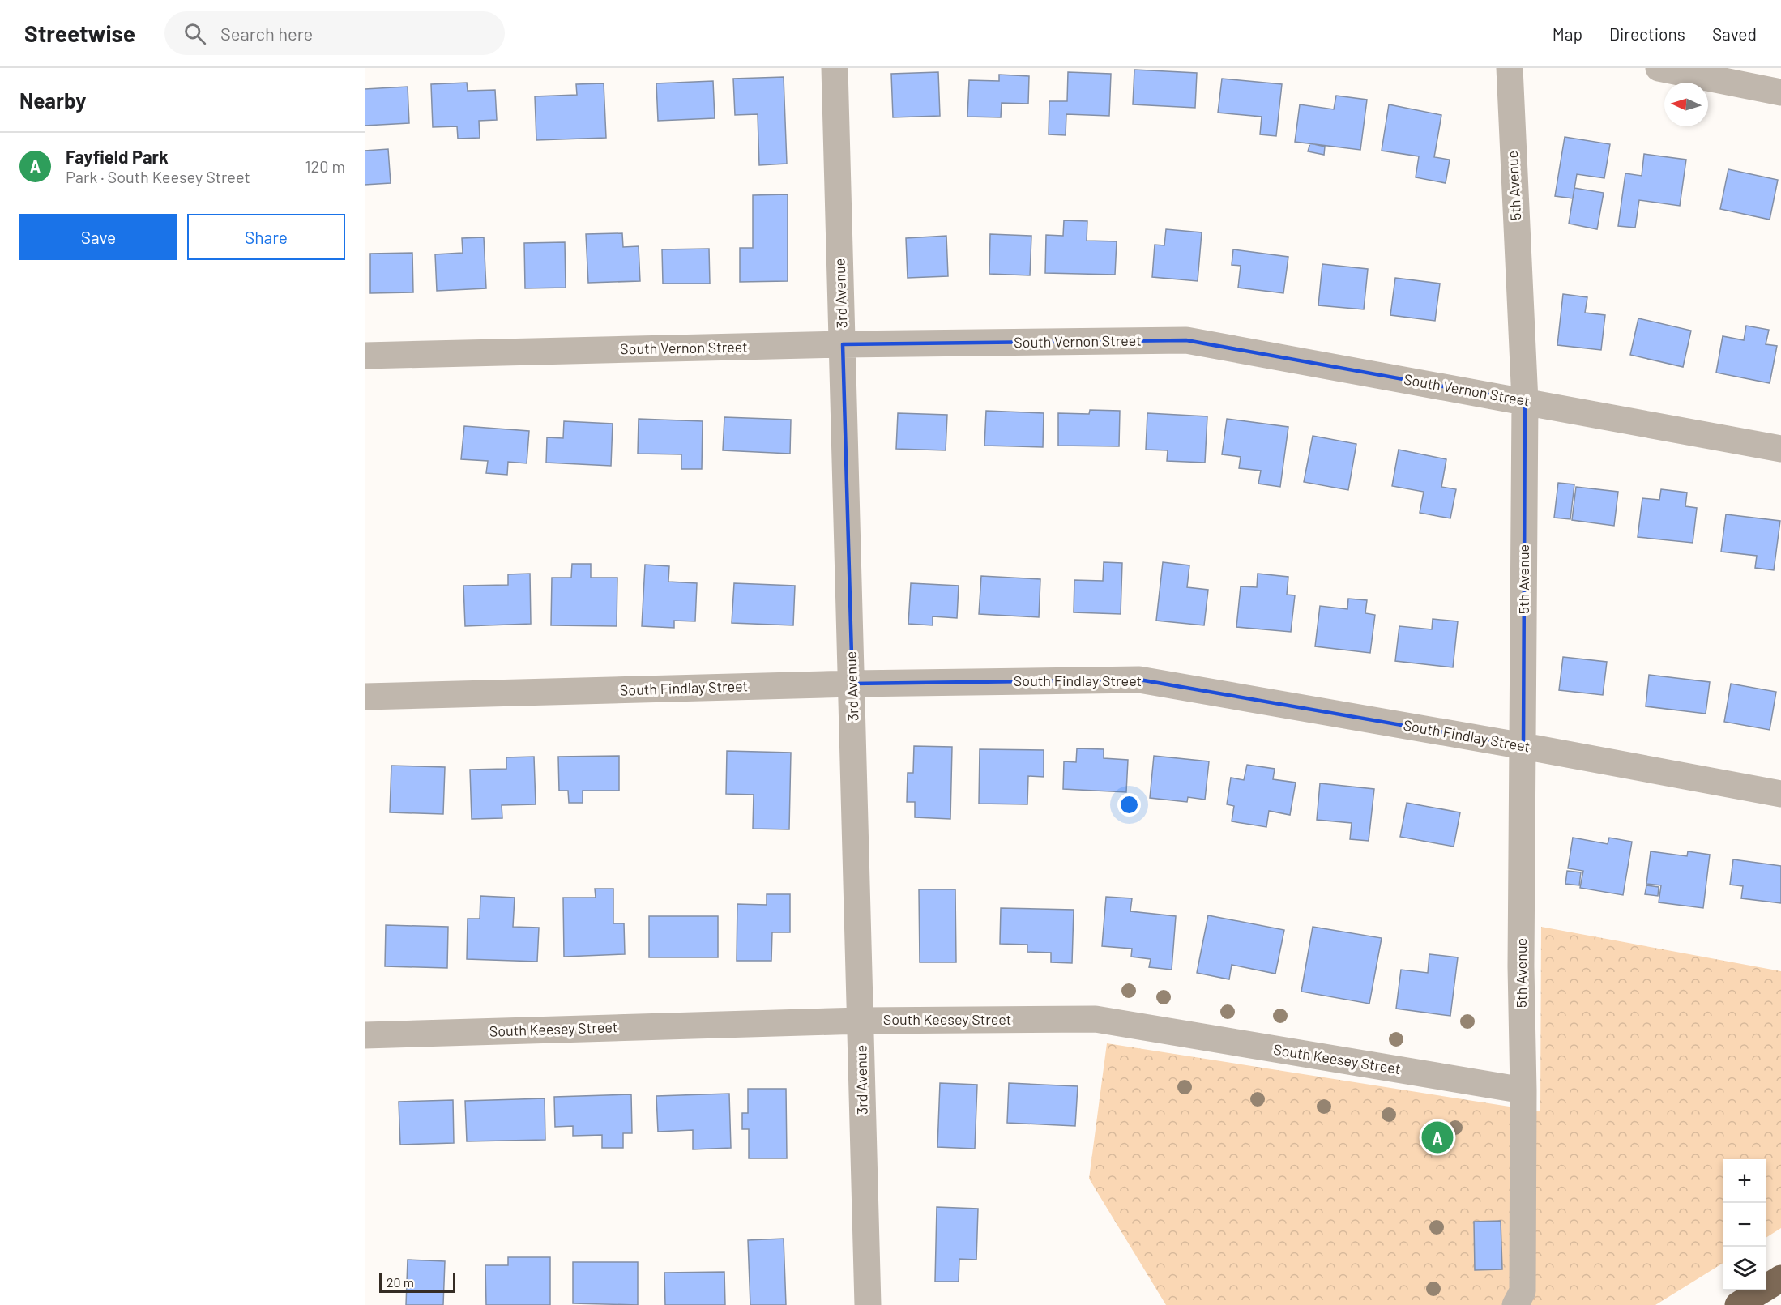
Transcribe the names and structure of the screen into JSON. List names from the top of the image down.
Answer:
{
  "streets": {
    "street": [
      "5th Avenue",
      "3rd Avenue",
      "South Vernon Street",
      "South Findlay Street",
      "South Keesey Street"
    ]
  },
  "crossings": [
    ["5th Avenue", "South Vernon Street"],
    ["5th Avenue", "South Findlay Street"],
    ["5th Avenue", "South Keesey Street"],
    ["3rd Avenue", "South Vernon Street"],
    ["3rd Avenue", "South Findlay Street"],
    ["3rd Avenue", "South Keesey Street"]
  ],
  "scale_bar": "20 m",
  "north": "left",
  "page": {
    "header": "Streetwise",
    "search": "Search here",
    "nav": ["Map", "Directions", "Saved"],
    "heading": "Nearby",
    "list": [
      {
        "mark": "A",
        "name": "Fayfield Park",
        "note": "Park · South Keesey Street",
        "value": "120 m"
      }
    ],
    "buttons": ["Save", "Share"],
    "pins": "A",
    "map_buttons": ["+", "−"],
    "scale": "20 m"
  }
}
